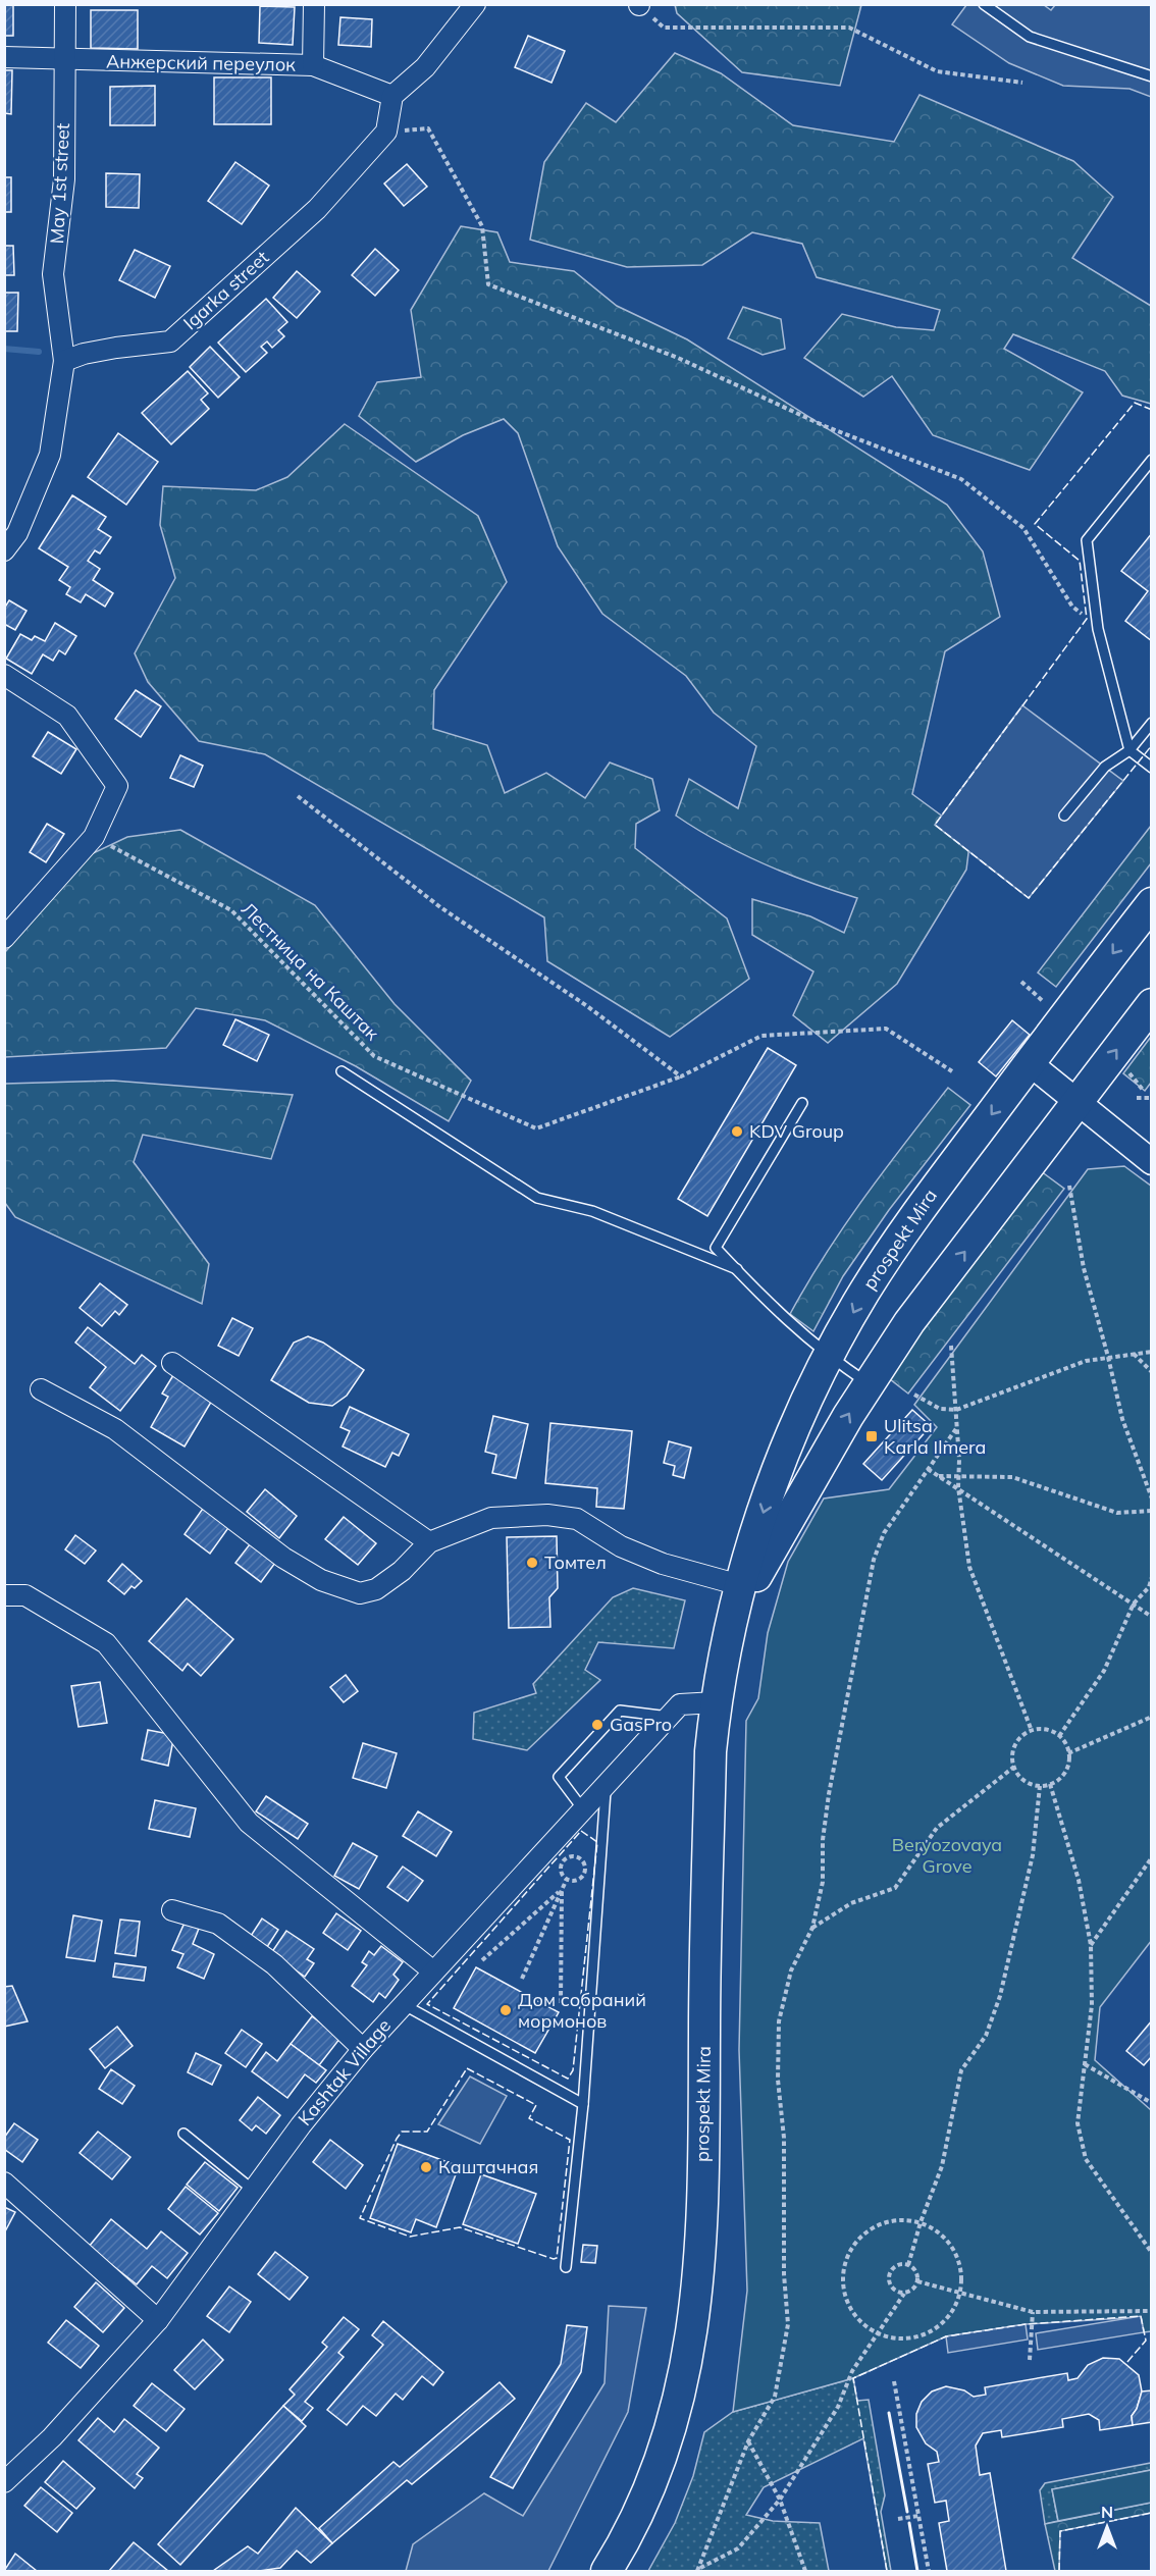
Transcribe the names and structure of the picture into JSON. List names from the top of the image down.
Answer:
{
  "streets": {
    "main road": ["prospekt Mira"],
    "street": [
      "Анжерский переулок",
      "May 1st street",
      "Igarka street",
      "Kashtak Village"
    ],
    "path": ["Лестница на Каштак"]
  },
  "crossings": [
    ["Анжерский переулок", "May 1st street"],
    ["May 1st street", "Igarka street"],
    ["prospekt Mira", "Kashtak Village"]
  ],
  "parks": ["Beryozovaya Grove"],
  "places": {
    "other": [
      "KDV Group",
      "Томтел",
      "GasPro",
      "Дом собраний мормонов",
      "Каштачная"
    ],
    "transit": ["Ulitsa Karla Ilmera"]
  },
  "north": "top"
}
